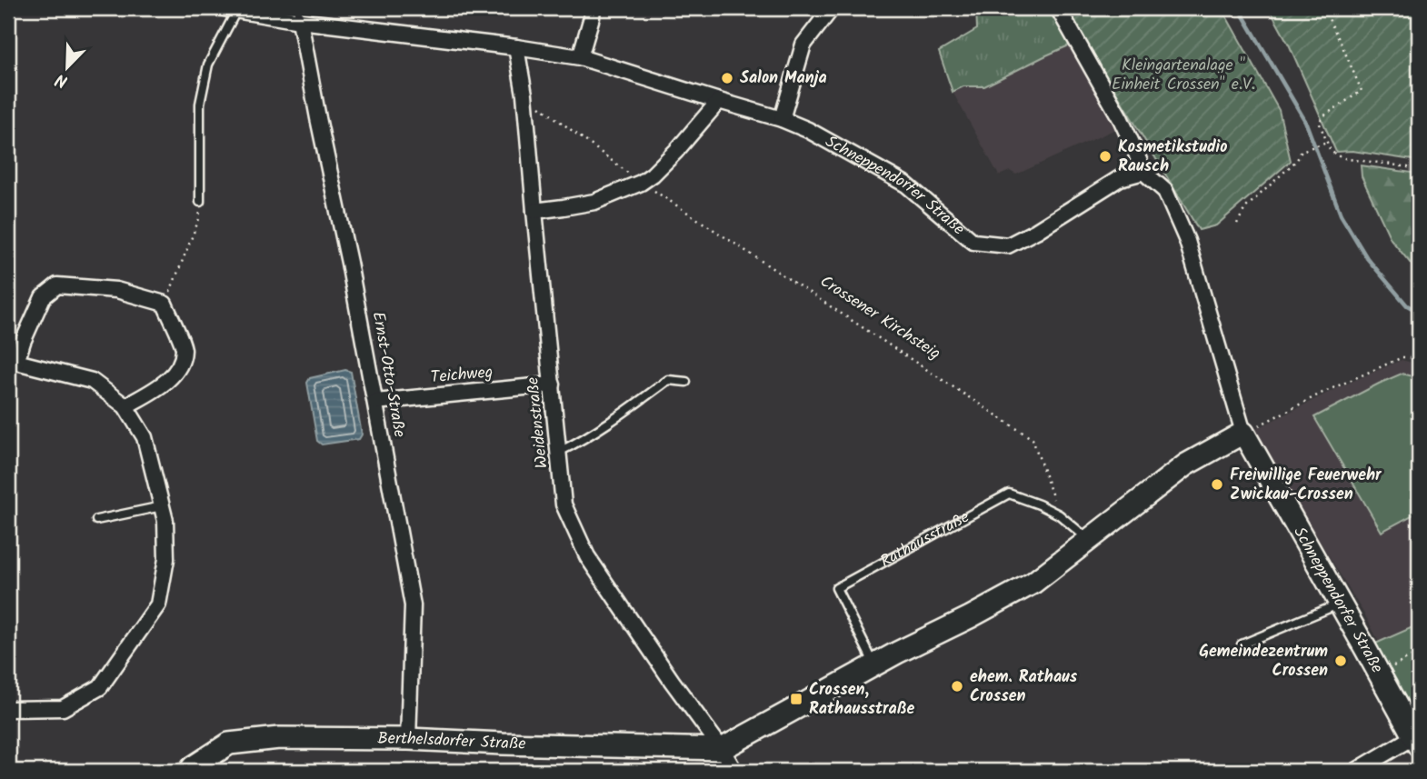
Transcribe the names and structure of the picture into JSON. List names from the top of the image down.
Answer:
{
  "streets": {
    "street": [
      "Schneppendorfer Straße",
      "Ernst-Otto-Straße",
      "Teichweg",
      "Weidenstraße",
      "Berthelsdorfer Straße"
    ],
    "lane": ["Rathausstraße"],
    "path": ["Crossener Kirchsteig"]
  },
  "crossings": [
    ["Schneppendorfer Straße", "Ernst-Otto-Straße"],
    ["Schneppendorfer Straße", "Weidenstraße"],
    ["Crossener Kirchsteig", "Weidenstraße"],
    ["Crossener Kirchsteig", "Rathausstraße"],
    ["Ernst-Otto-Straße", "Teichweg"],
    ["Ernst-Otto-Straße", "Berthelsdorfer Straße"],
    ["Teichweg", "Weidenstraße"],
    ["Weidenstraße", "Berthelsdorfer Straße"]
  ],
  "parks": ["Kleingartenalage \" Einheit Crossen\" e.V."],
  "places": {
    "other": [
      "Salon Manja",
      "Kosmetikstudio Rausch",
      "Freiwillige Feuerwehr Zwickau-Crossen",
      "Gemeindezentrum Crossen",
      "ehem. Rathaus Crossen"
    ],
    "transit": ["Crossen, Rathausstraße"]
  },
  "north": "bottom left"
}
